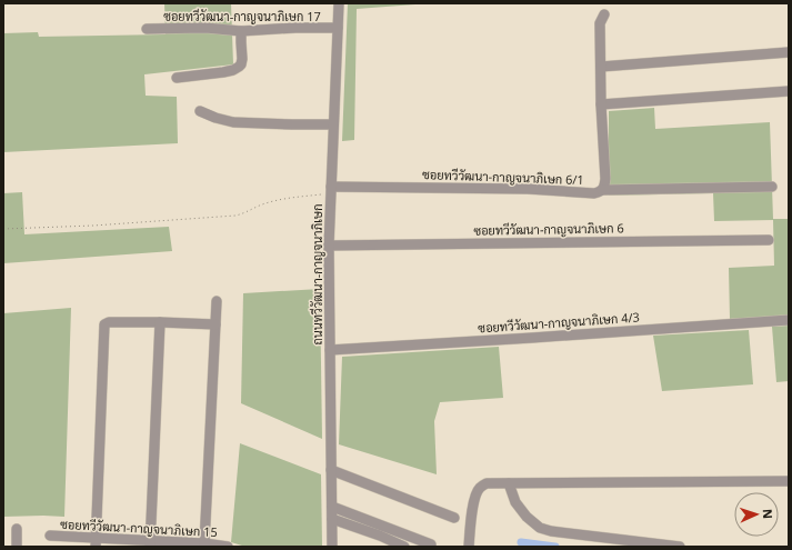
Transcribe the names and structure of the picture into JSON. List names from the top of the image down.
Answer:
{
  "streets": {
    "street": [
      "ซอยทวีวัฒนา-กาญจนาภิเษก 17",
      "ซอยทวีวัฒนา-กาญจนาภิเษก 6/1",
      "ซอยทวีวัฒนา-กาญจนาภิเษก 6",
      "ถนนทวีวัฒนา-กาญจนาภิเษก",
      "ซอยทวีวัฒนา-กาญจนาภิเษก 4/3",
      "ซอยทวีวัฒนา-กาญจนาภิเษก 15"
    ]
  },
  "crossings": [
    ["ซอยทวีวัฒนา-กาญจนาภิเษก 17", "ถนนทวีวัฒนา-กาญจนาภิเษก"],
    ["ซอยทวีวัฒนา-กาญจนาภิเษก 6/1", "ถนนทวีวัฒนา-กาญจนาภิเษก"],
    ["ซอยทวีวัฒนา-กาญจนาภิเษก 6", "ถนนทวีวัฒนา-กาญจนาภิเษก"],
    ["ถนนทวีวัฒนา-กาญจนาภิเษก", "ซอยทวีวัฒนา-กาญจนาภิเษก 4/3"]
  ],
  "north": "right"
}
